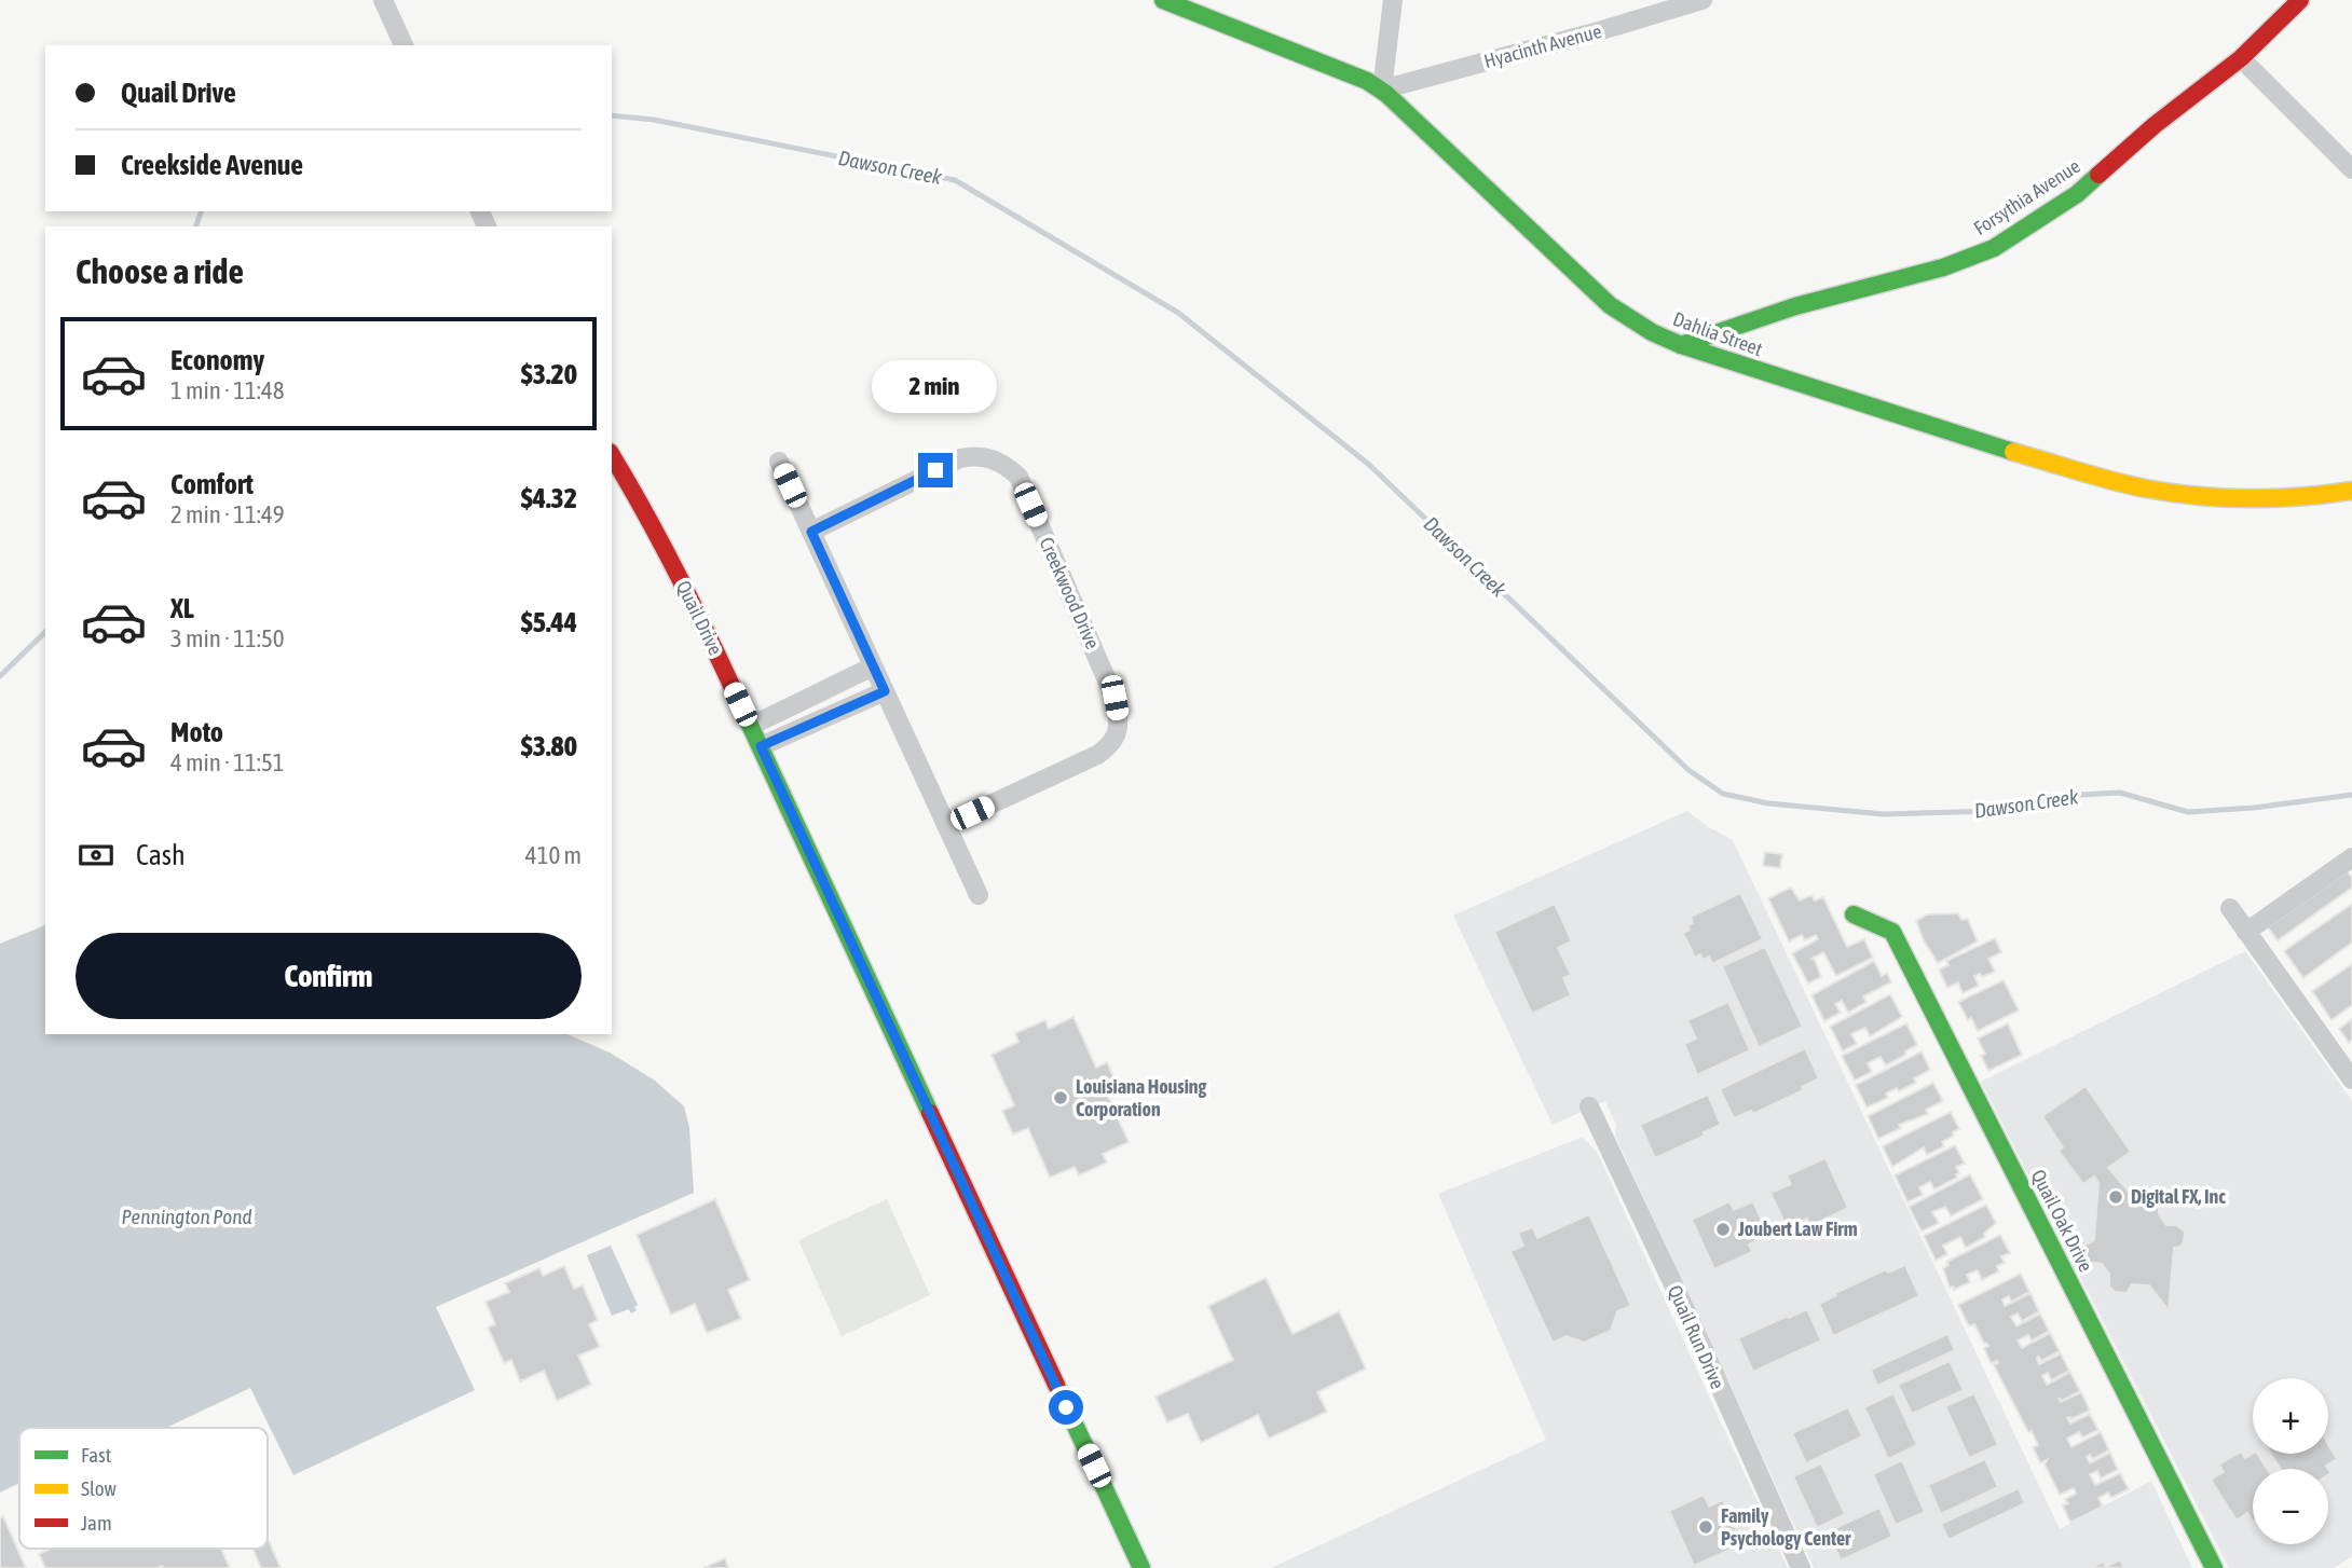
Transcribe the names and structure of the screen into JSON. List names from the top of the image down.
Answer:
{
  "streets": {
    "street": [
      "Hyacinth Avenue",
      "Forsythia Avenue",
      "Dahlia Street",
      "Creekwood Drive",
      "Quail Drive",
      "Quail Oak Drive",
      "Quail Run Drive"
    ]
  },
  "crossings": [
    ["Hyacinth Avenue", "Dahlia Street"],
    ["Forsythia Avenue", "Dahlia Street"]
  ],
  "water": ["Dawson Creek", "Pennington Pond"],
  "places": [
    "Louisiana Housing Corporation",
    "Digital FX, Inc",
    "Joubert Law Firm",
    "Family Psychology Center"
  ],
  "legend": ["Fast", "Slow", "Jam"],
  "page": {
    "banner": ["Quail Drive", "Creekside Avenue"],
    "heading": "Choose a ride",
    "list": [
      {
        "name": "Economy",
        "note": "1 min · 11:48",
        "value": "$3.20"
      },
      {
        "name": "Comfort",
        "note": "2 min · 11:49",
        "value": "$4.32"
      },
      {
        "name": "XL",
        "note": "3 min · 11:50",
        "value": "$5.44"
      },
      {
        "name": "Moto",
        "note": "4 min · 11:51",
        "value": "$3.80"
      }
    ],
    "bubble": "2 min",
    "pay": ["Cash", "410 m"],
    "buttons": "Confirm",
    "map_buttons": ["+", "−"]
  }
}
